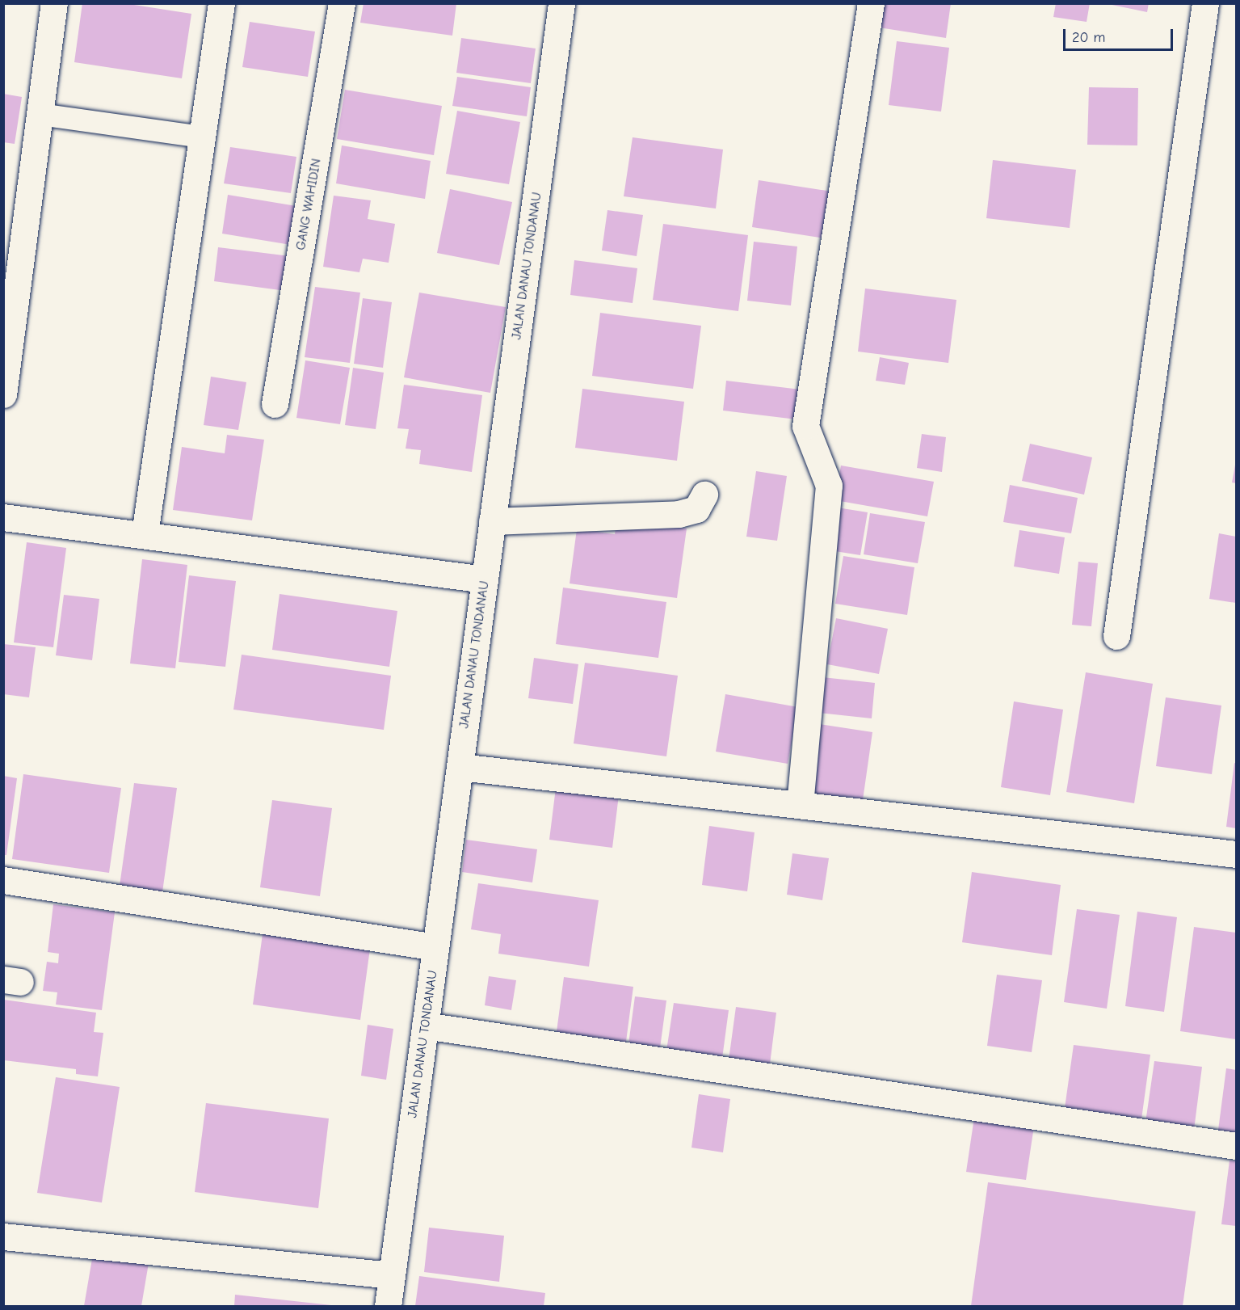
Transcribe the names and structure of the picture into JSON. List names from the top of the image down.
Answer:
{
  "streets": {
    "street": ["GANG WAHIDIN", "JALAN DANAU TONDANAU"]
  },
  "scale_bar": "20 m"
}
